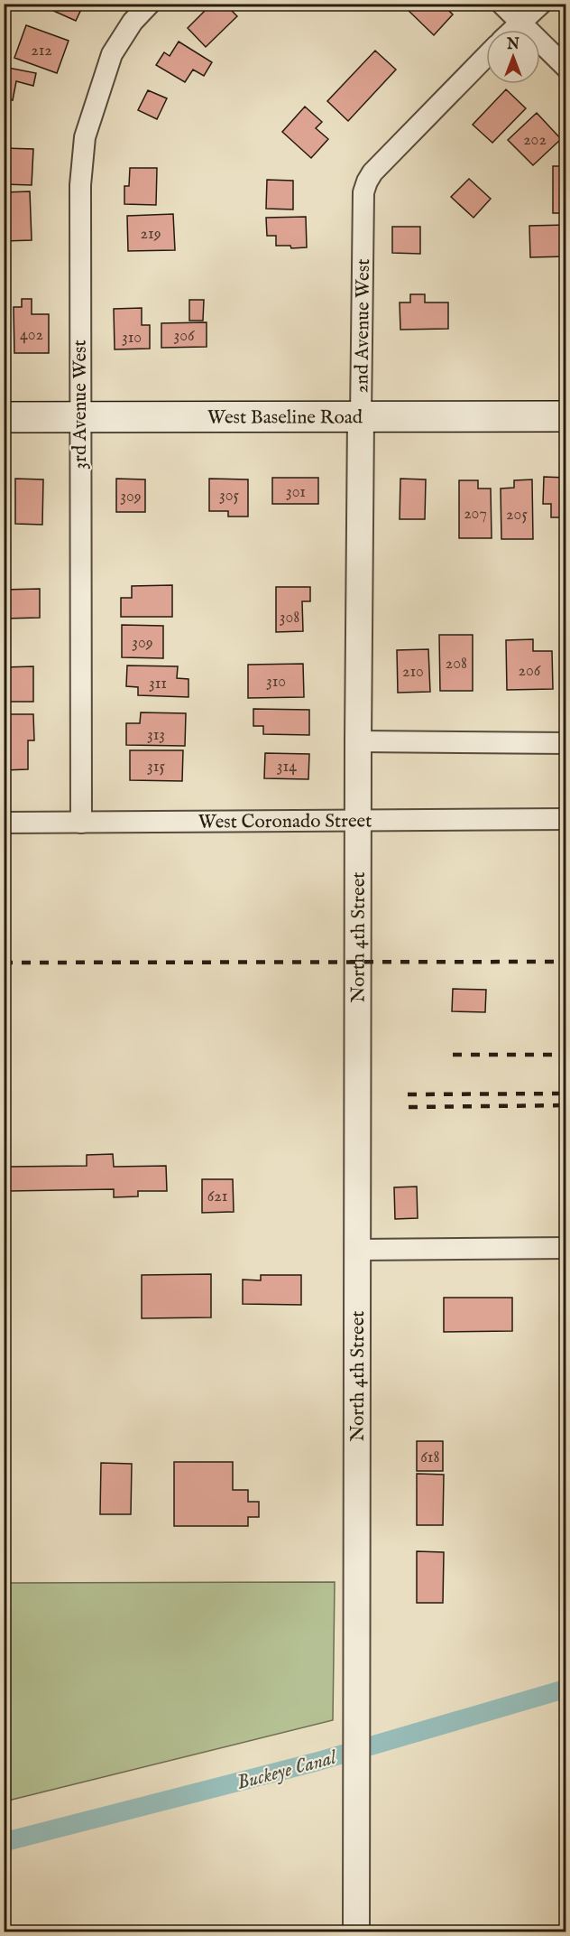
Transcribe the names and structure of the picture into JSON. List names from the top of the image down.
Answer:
{
  "streets": {
    "main road": ["West Baseline Road"],
    "street": [
      "2nd Avenue West",
      "3rd Avenue West",
      "West Coronado Street",
      "North 4th Street"
    ]
  },
  "crossings": [
    ["2nd Avenue West", "West Baseline Road"],
    ["2nd Avenue West", "West Coronado Street"],
    ["2nd Avenue West", "North 4th Street"],
    ["3rd Avenue West", "West Baseline Road"],
    ["3rd Avenue West", "West Coronado Street"],
    ["West Coronado Street", "North 4th Street"]
  ],
  "water": ["Buckeye Canal"],
  "house_numbers": [
    "212",
    "202",
    "219",
    "402",
    "306",
    "310",
    "301",
    "305",
    "309",
    "207",
    "205",
    "308",
    "309",
    "208",
    "206",
    "210",
    "310",
    "311",
    "313",
    "315",
    "314",
    "621",
    "618"
  ],
  "north": "top"
}
